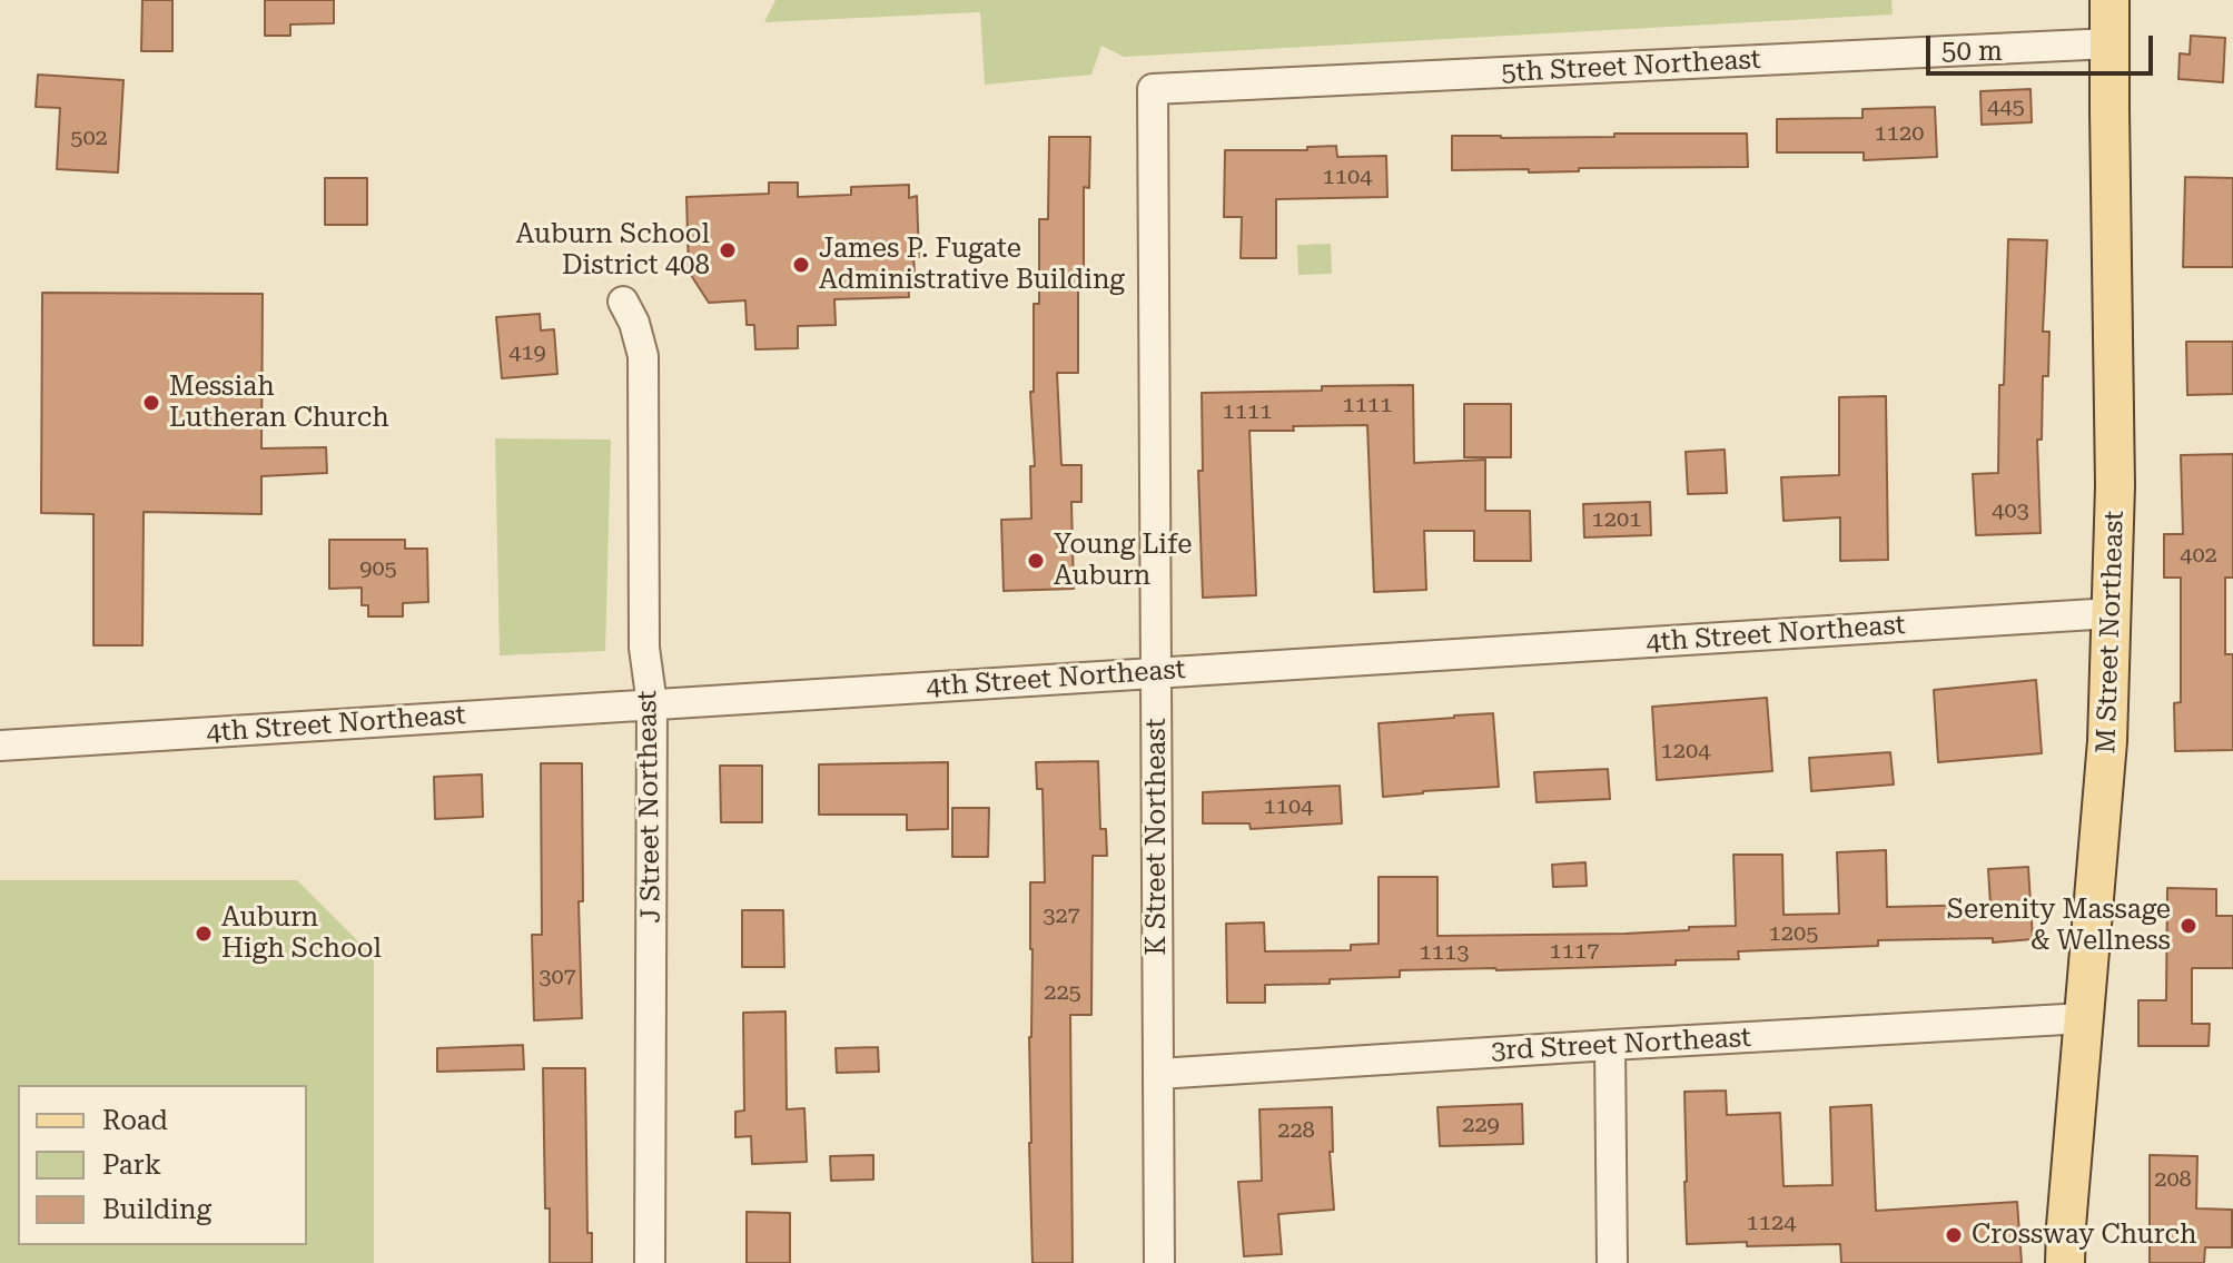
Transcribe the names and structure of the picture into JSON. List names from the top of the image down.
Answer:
{
  "streets": {
    "main road": ["M Street Northeast"],
    "street": [
      "5th Street Northeast",
      "4th Street Northeast",
      "J Street Northeast",
      "K Street Northeast",
      "3rd Street Northeast"
    ]
  },
  "crossings": [
    ["5th Street Northeast", "M Street Northeast"],
    ["5th Street Northeast", "K Street Northeast"],
    ["M Street Northeast", "4th Street Northeast"],
    ["M Street Northeast", "3rd Street Northeast"],
    ["4th Street Northeast", "J Street Northeast"],
    ["4th Street Northeast", "K Street Northeast"],
    ["K Street Northeast", "3rd Street Northeast"]
  ],
  "places": [
    "Auburn School District 408",
    "James P. Fugate Administrative Building",
    "Messiah Lutheran Church",
    "Young Life Auburn",
    "Serenity Massage & Wellness",
    "Auburn High School",
    "Crossway Church"
  ],
  "house_numbers": [
    "445",
    "1120",
    "502",
    "1104",
    "419",
    "1111",
    "1111",
    "403",
    "1201",
    "402",
    "905",
    "1204",
    "1104",
    "327",
    "1205",
    "1117",
    "1113",
    "307",
    "225",
    "229",
    "228",
    "208",
    "1124"
  ],
  "legend": ["Road", "Park", "Building"],
  "scale_bar": "50 m"
}
